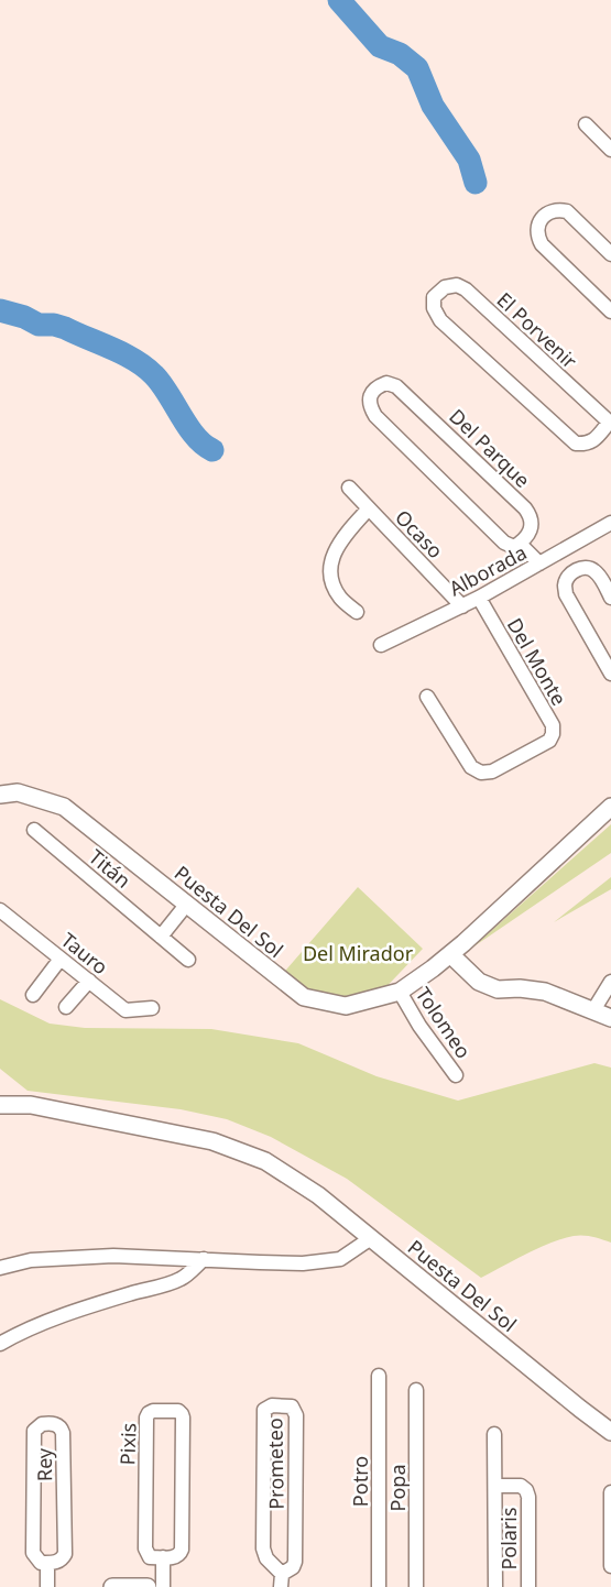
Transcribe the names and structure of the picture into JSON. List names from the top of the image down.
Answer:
{
  "streets": {
    "street": [
      "El Porvenir",
      "Del Parque",
      "Ocaso",
      "Alborada",
      "Del Monte",
      "Titán",
      "Puesta Del Sol",
      "Tauro",
      "Tolomeo",
      "Pixis",
      "Prometeo",
      "Rey",
      "Potro",
      "Popa",
      "Polaris"
    ]
  },
  "crossings": [
    ["Ocaso", "Alborada"],
    ["Alborada", "Del Monte"],
    ["Puesta Del Sol", "Tolomeo"]
  ],
  "parks": ["Del Mirador"]
}
